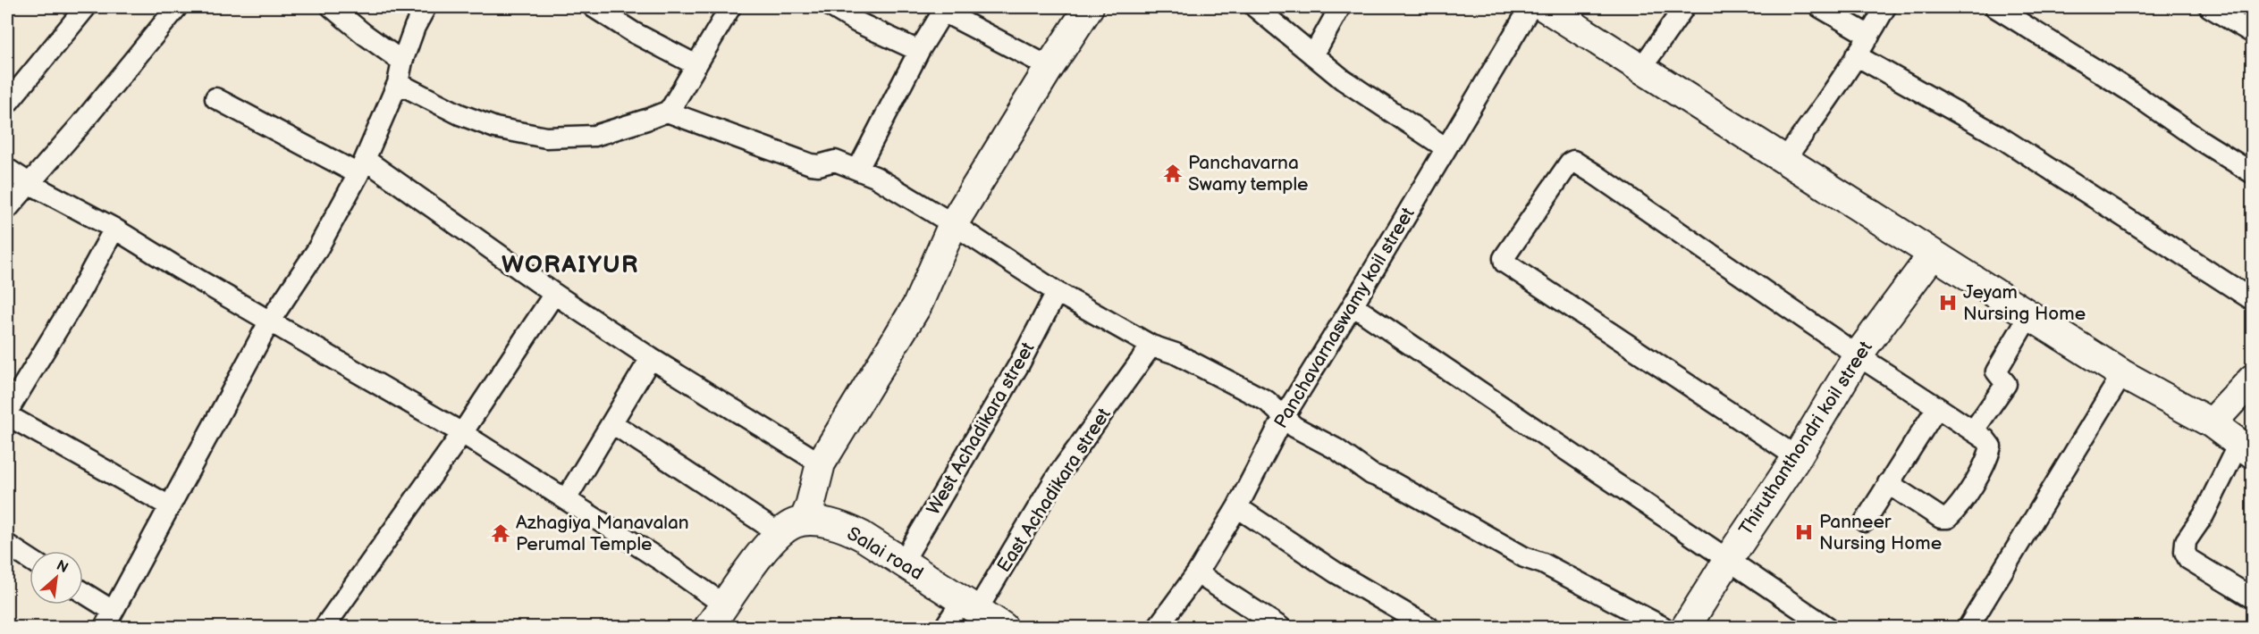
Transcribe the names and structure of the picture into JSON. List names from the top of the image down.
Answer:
{
  "streets": {
    "street": [
      "Panchavarnaswamy koil street",
      "West Achadikara street",
      "Thiruthanthondri koil street",
      "East Achadikara street",
      "Salai road"
    ]
  },
  "crossings": [
    ["West Achadikara street", "Salai road"],
    ["East Achadikara street", "Salai road"]
  ],
  "districts": ["WORAIYUR"],
  "places": {
    "temple": ["Panchavarna Swamy temple", "Azhagiya Manavalan Perumal Temple"],
    "hospital": ["Jeyam Nursing Home", "Panneer Nursing Home"]
  },
  "north": "top right"
}
